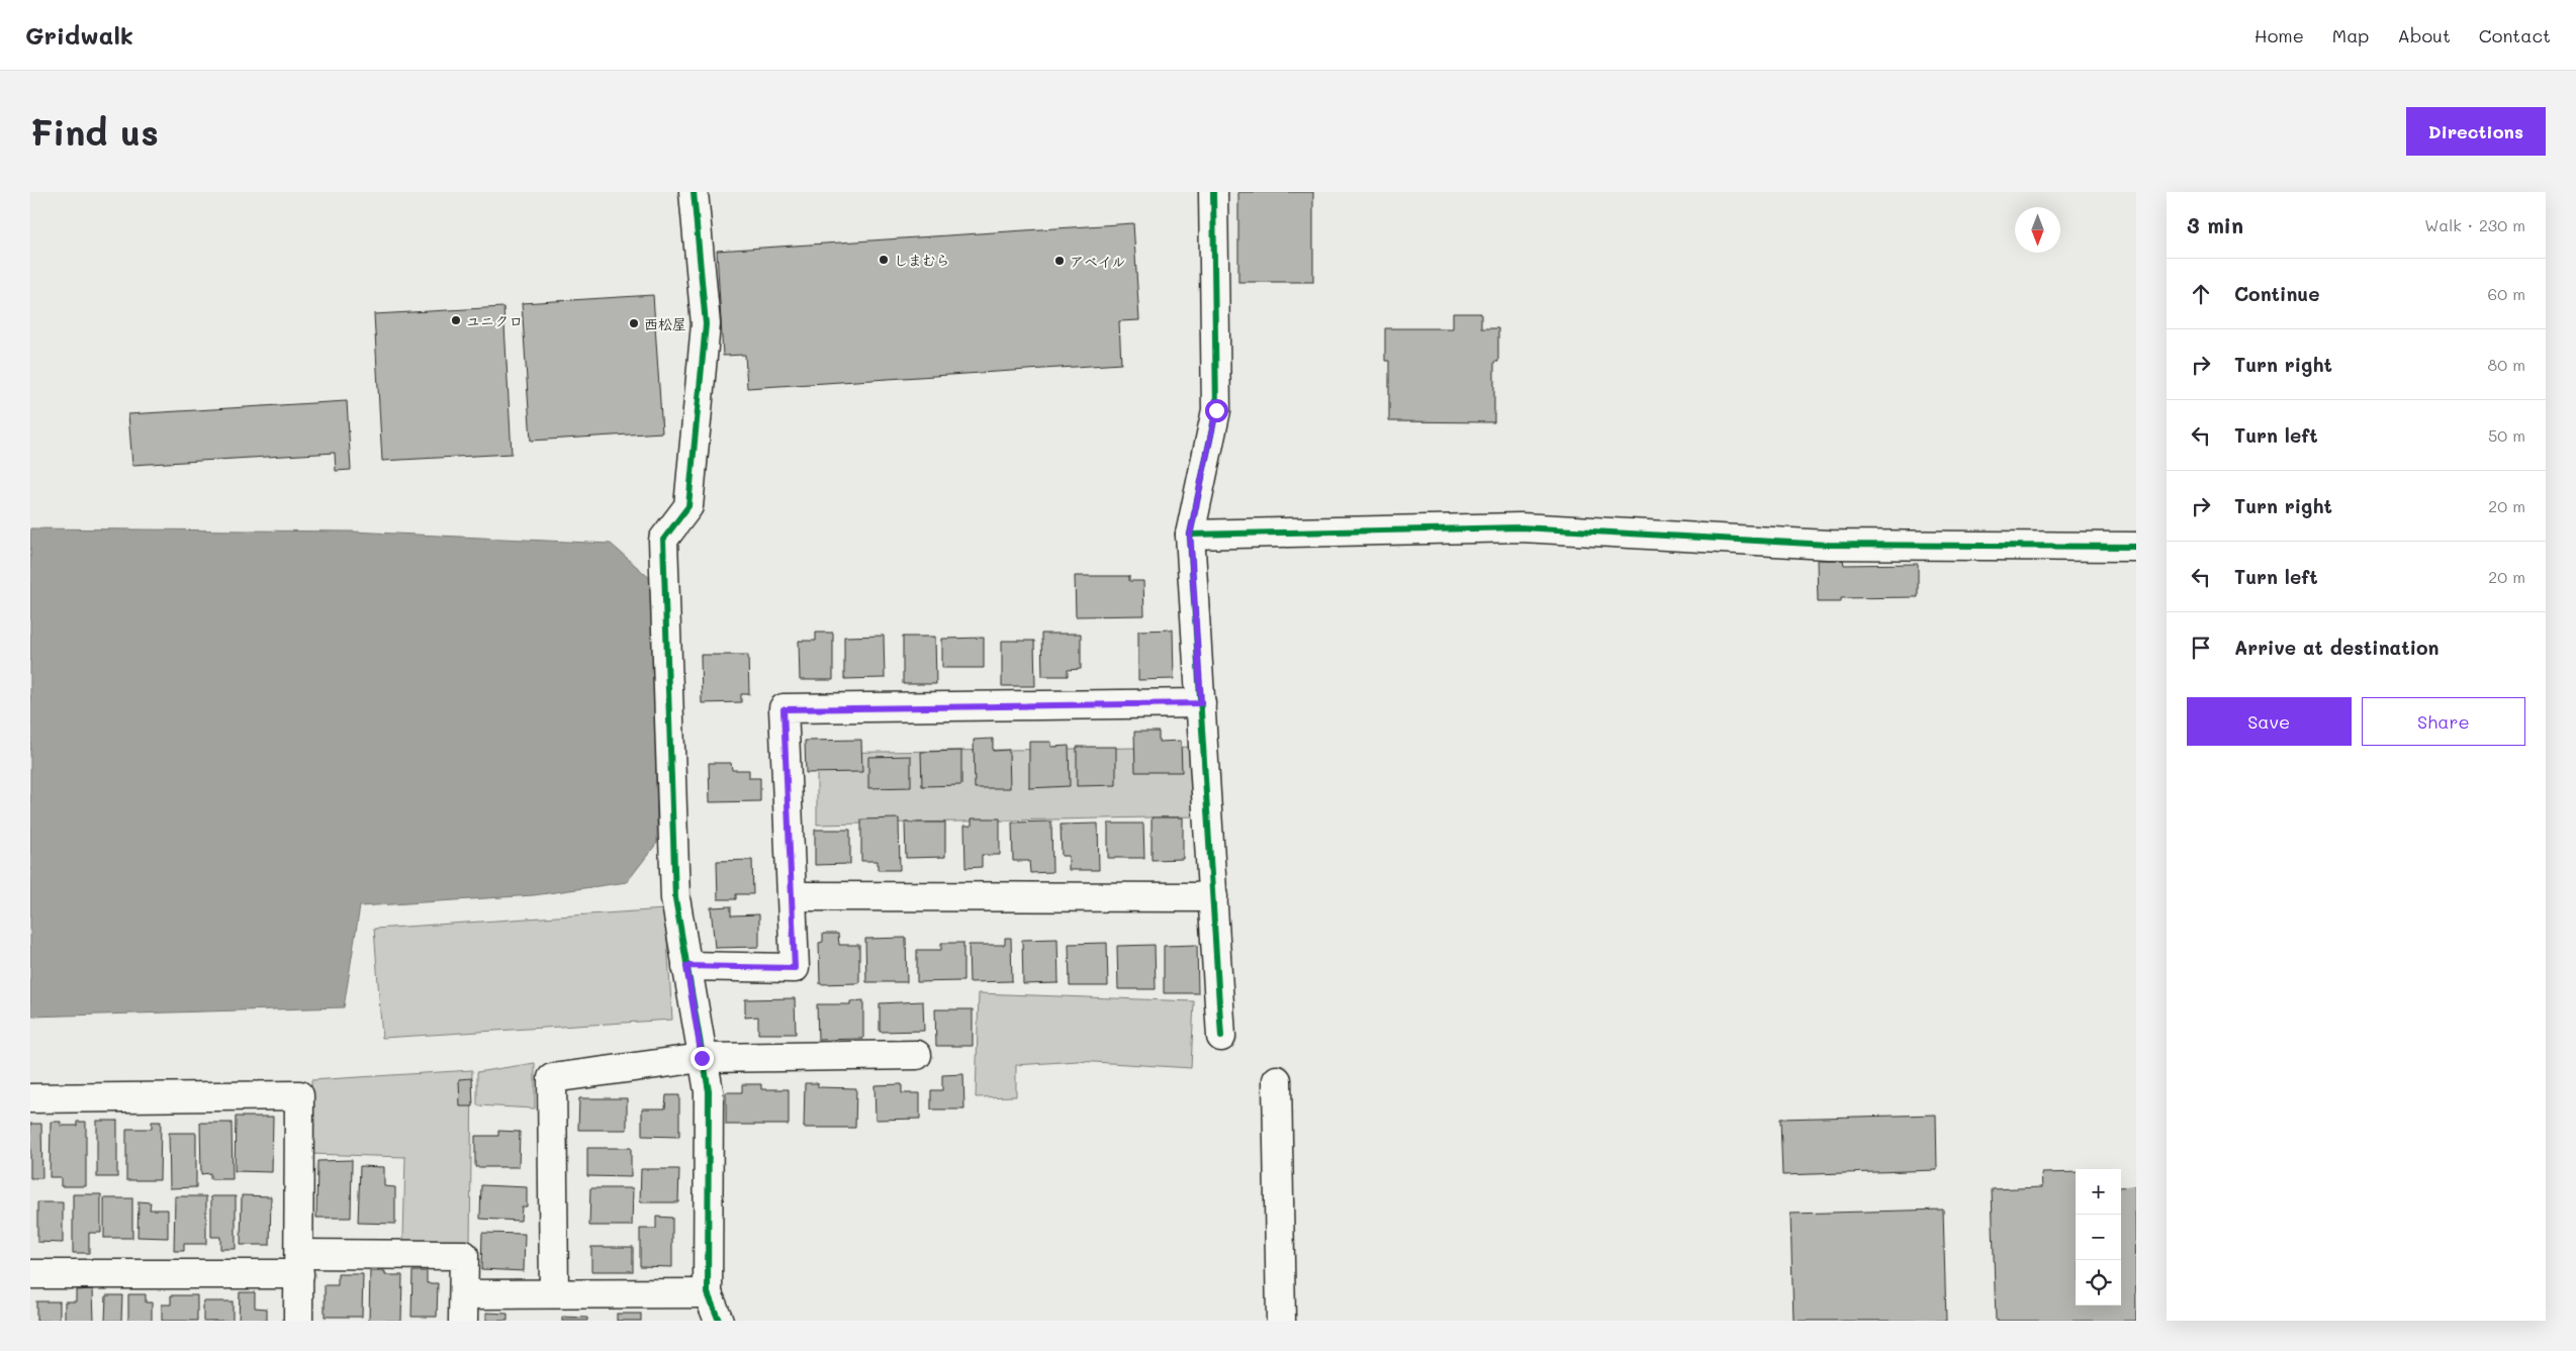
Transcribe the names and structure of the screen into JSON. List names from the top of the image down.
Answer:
{
  "places": [
    "しまむら",
    "アベイル",
    "ユニクロ",
    "西松屋"
  ],
  "north": "bottom",
  "page": {
    "header": "Gridwalk",
    "nav": [
      "Home",
      "Map",
      "About",
      "Contact"
    ],
    "buttons": [
      "Directions",
      ["Save", "Share"]
    ],
    "title": "Find us",
    "heading": ["3 min", "Walk · 230 m"],
    "list": [
      ["Continue", "60 m"],
      ["Turn right", "80 m"],
      ["Turn left", "50 m"],
      ["Turn right", "20 m"],
      ["Turn left", "20 m"],
      "Arrive at destination"
    ],
    "map_buttons": ["+", "−"]
  }
}
